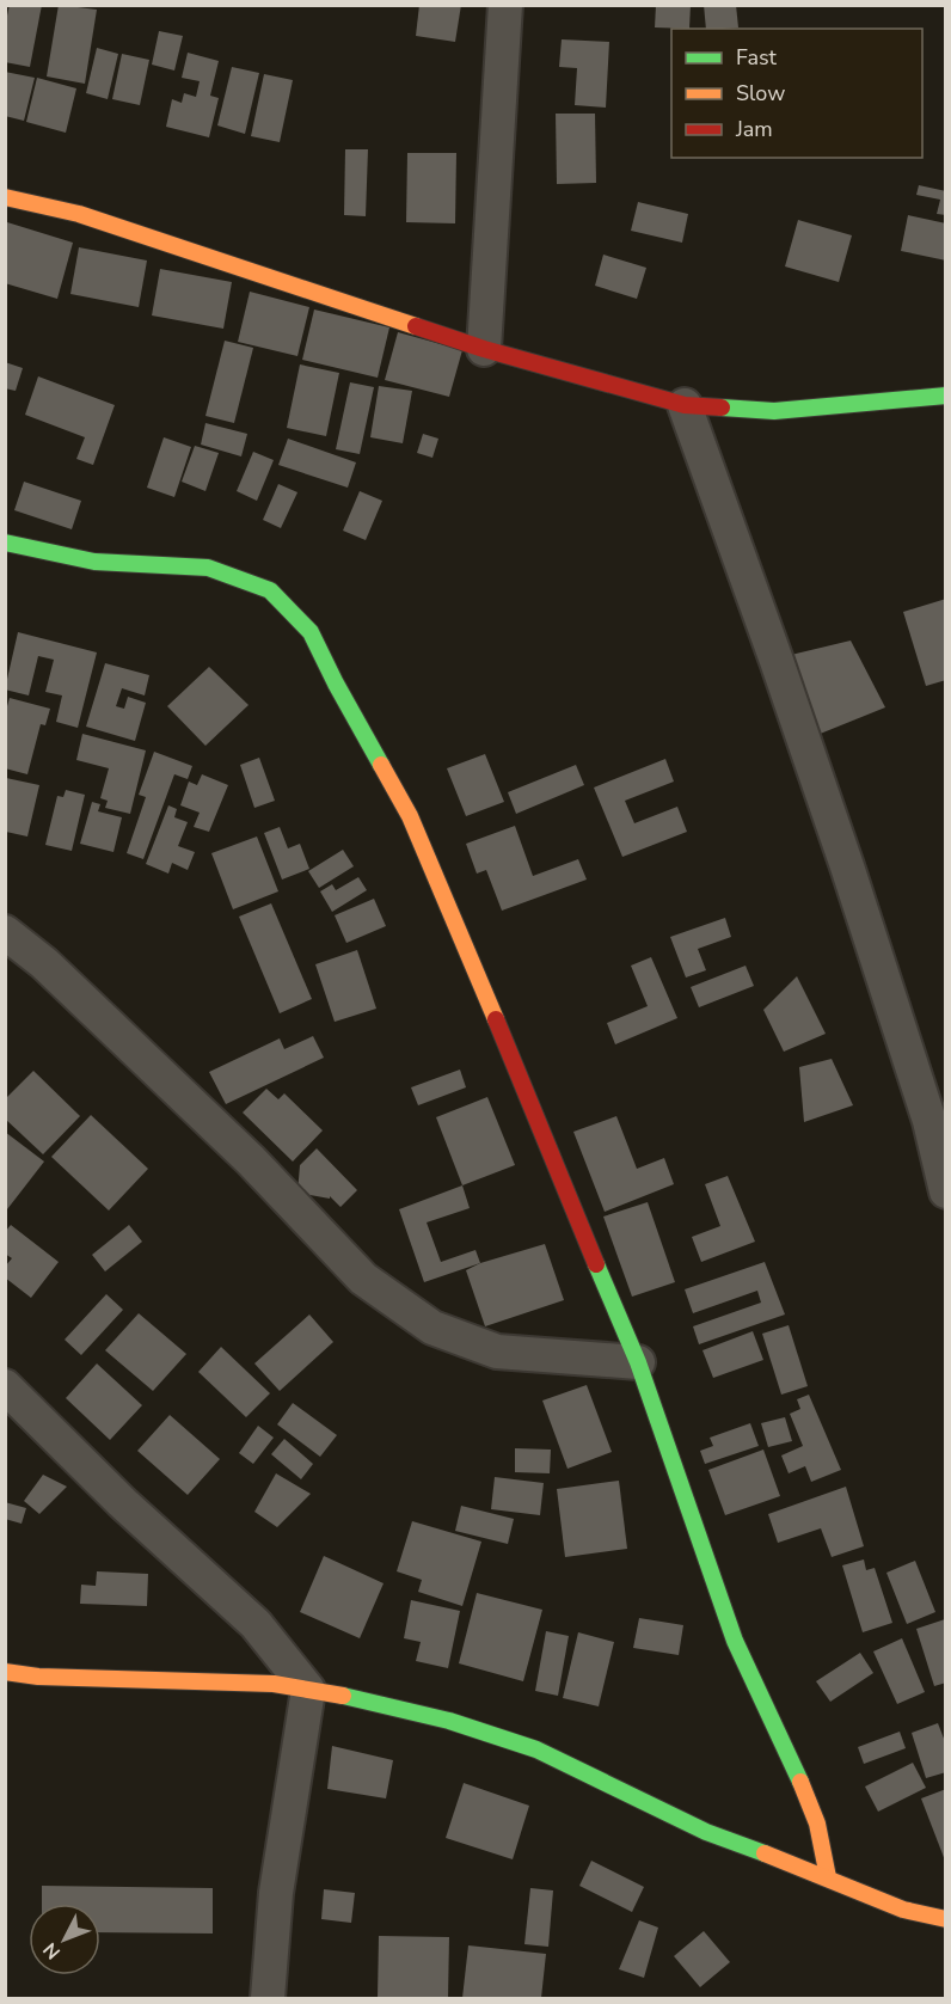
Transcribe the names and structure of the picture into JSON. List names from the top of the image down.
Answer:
{
  "legend": ["Fast", "Slow", "Jam"],
  "north": "bottom left"
}
